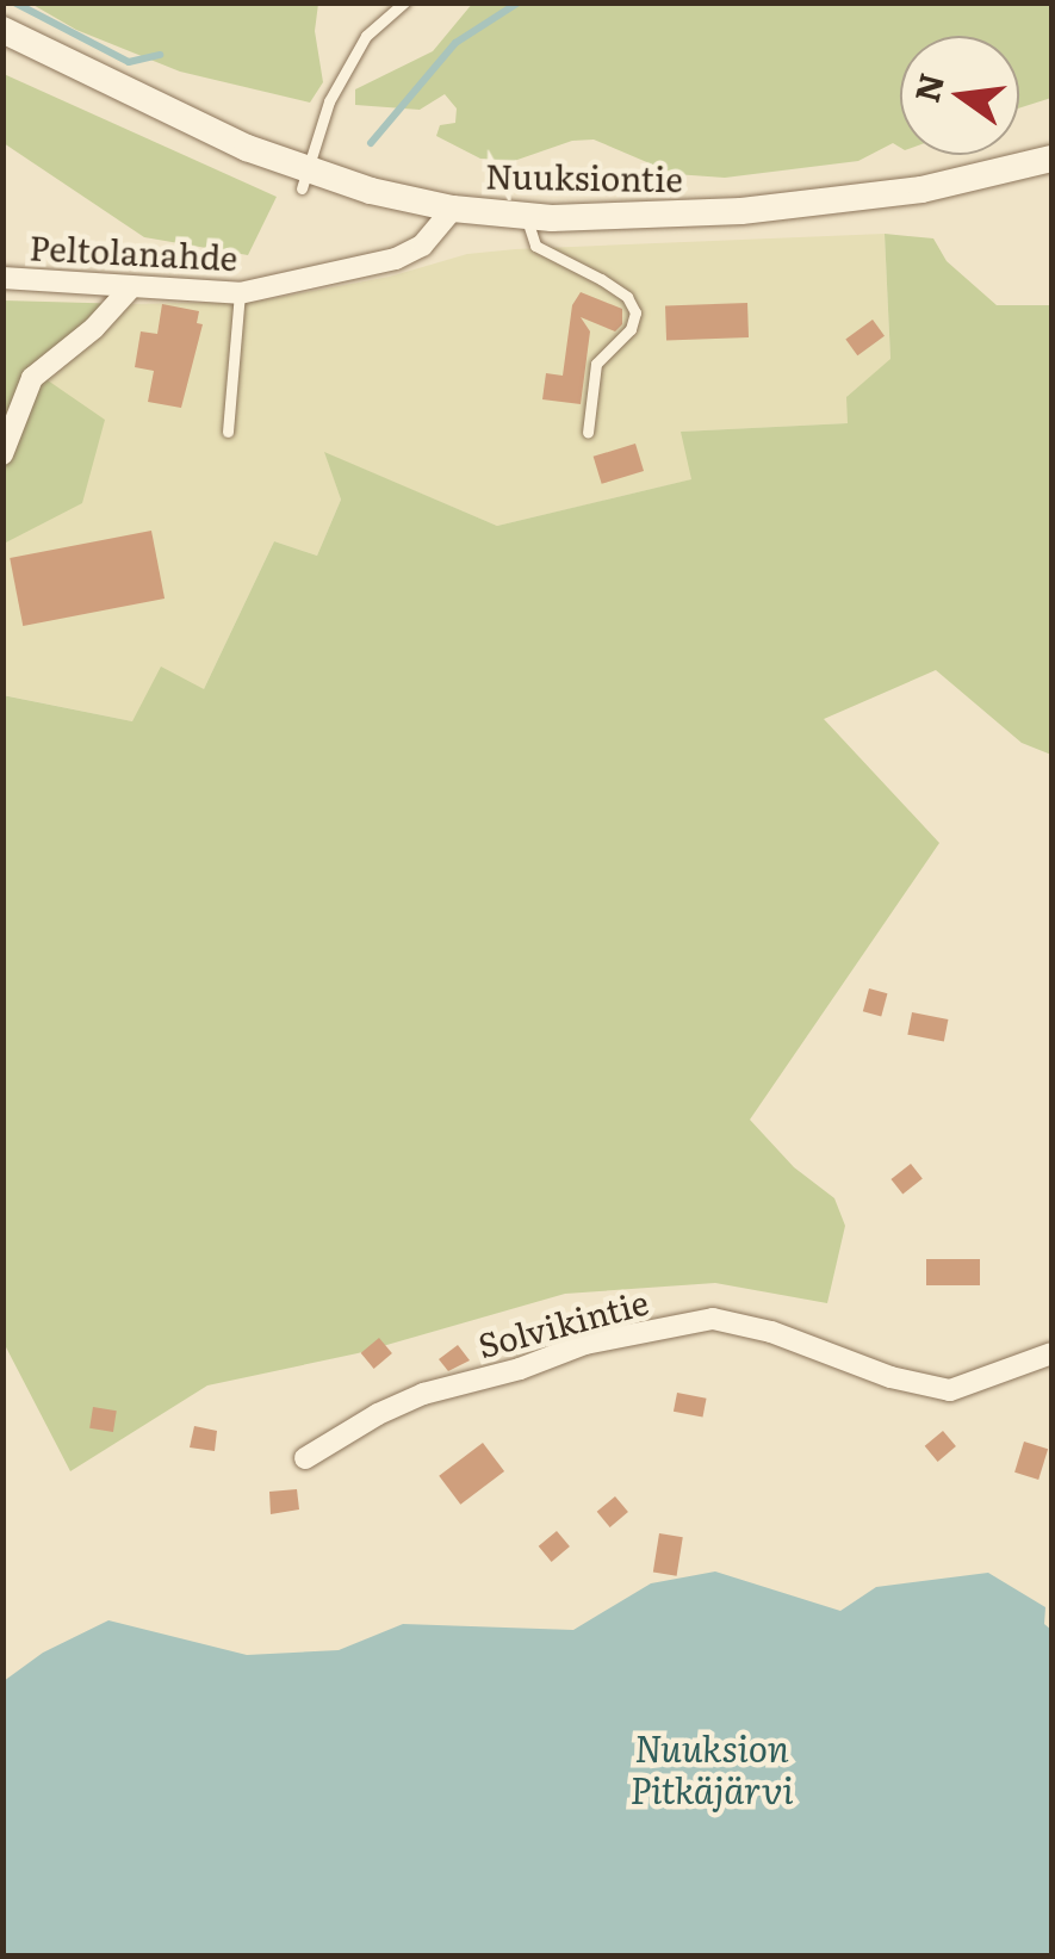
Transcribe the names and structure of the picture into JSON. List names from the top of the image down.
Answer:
{
  "streets": {
    "street": ["Nuuksiontie", "Peltolanahde", "Solvikintie"]
  },
  "crossings": [
    ["Nuuksiontie", "Peltolanahde"]
  ],
  "water": ["Nuuksion Pitkäjärvi"],
  "north": "left"
}
